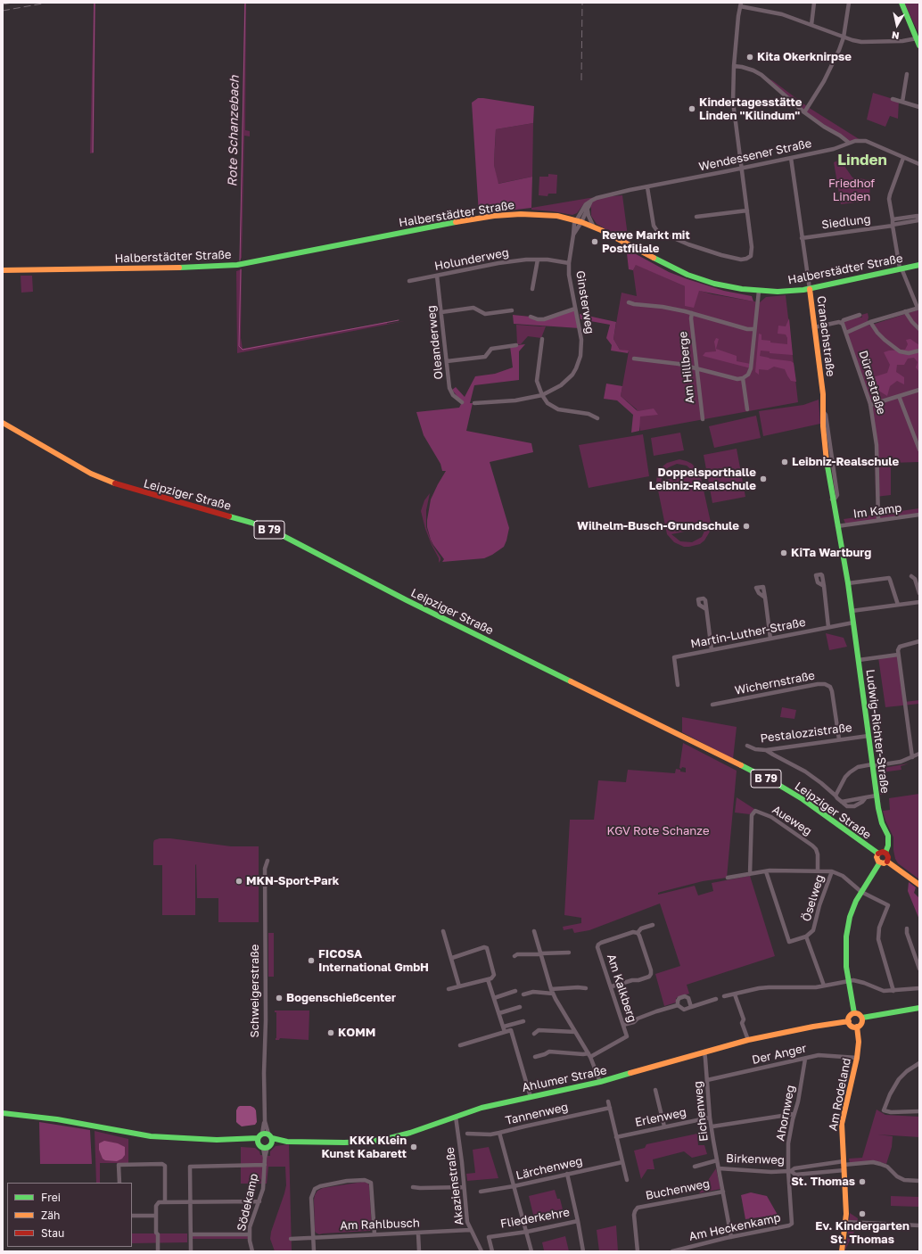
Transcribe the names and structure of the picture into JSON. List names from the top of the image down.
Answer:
{
  "streets": {
    "main road": [
      "Halberstädter Straße",
      "Cranachstraße",
      "Leipziger Straße",
      "B 79",
      "Ludwig-Richter-Straße",
      "Ahlumer Straße",
      "Am Rodeland"
    ],
    "street": [
      "Wendessener Straße",
      "Siedlung",
      "Holunderweg",
      "Ginsterweg",
      "Oleanderweg",
      "Am Hillberge",
      "Dürerstraße",
      "Im Kamp",
      "Martin-Luther-Straße",
      "Wichernstraße",
      "Pestalozzistraße",
      "Aueweg",
      "Öselweg",
      "Am Kalkberg",
      "Schweigerstraße",
      "Der Anger",
      "Eichenweg",
      "Ahornweg",
      "Tannenweg",
      "Erlenweg",
      "Birkenweg",
      "Lärchenweg",
      "Akazienstraße",
      "Buchenweg",
      "Södekamp",
      "Fliederkehre",
      "Am Rahlbusch",
      "Am Heckenkamp"
    ]
  },
  "crossings": [
    ["Wendessener Straße", "Cranachstraße"],
    ["Halberstädter Straße", "Ginsterweg"],
    ["Halberstädter Straße", "Cranachstraße"],
    ["Siedlung", "Cranachstraße"],
    ["Holunderweg", "Ginsterweg"],
    ["Holunderweg", "Oleanderweg"],
    ["Cranachstraße", "Im Kamp"],
    ["Cranachstraße", "Ludwig-Richter-Straße"],
    ["Dürerstraße", "Im Kamp"],
    ["Leipziger Straße", "Ludwig-Richter-Straße"],
    ["Martin-Luther-Straße", "Ludwig-Richter-Straße"],
    ["Wichernstraße", "Pestalozzistraße"],
    ["Ludwig-Richter-Straße", "Pestalozzistraße"],
    ["Schweigerstraße", "Ahlumer Straße"],
    ["Schweigerstraße", "Södekamp"],
    ["Der Anger", "Am Rodeland"],
    ["Der Anger", "Eichenweg"],
    ["Der Anger", "Ahornweg"],
    ["Ahlumer Straße", "Am Rodeland"],
    ["Ahlumer Straße", "Eichenweg"],
    ["Ahlumer Straße", "Akazienstraße"],
    ["Ahlumer Straße", "Södekamp"],
    ["Am Rodeland", "Birkenweg"],
    ["Eichenweg", "Erlenweg"],
    ["Eichenweg", "Birkenweg"],
    ["Eichenweg", "Buchenweg"],
    ["Eichenweg", "Am Heckenkamp"],
    ["Ahornweg", "Birkenweg"],
    ["Ahornweg", "Am Heckenkamp"],
    ["Birkenweg", "Am Heckenkamp"],
    ["Akazienstraße", "Am Rahlbusch"]
  ],
  "districts": ["Linden"],
  "water": ["Rote Schanzebach"],
  "parks": ["Friedhof Linden", "KGV Rote Schanze"],
  "places": [
    "Kita Okerknirpse",
    "Kindertagesstätte Linden \"Kilindum\"",
    "Rewe Markt mit Postfiliale",
    "Leibniz-Realschule",
    "Doppelsporthalle Leibniz-Realschule",
    "Wilhelm-Busch-Grundschule",
    "KiTa Wartburg",
    "MKN-Sport-Park",
    "FICOSA International GmbH",
    "Bogenschießcenter",
    "KOMM",
    "KKK Klein Kunst Kabarett",
    "St. Thomas",
    "Ev. Kindergarten St. Thomas"
  ],
  "legend": ["Frei", "Zäh", "Stau"],
  "north": "bottom"
}
